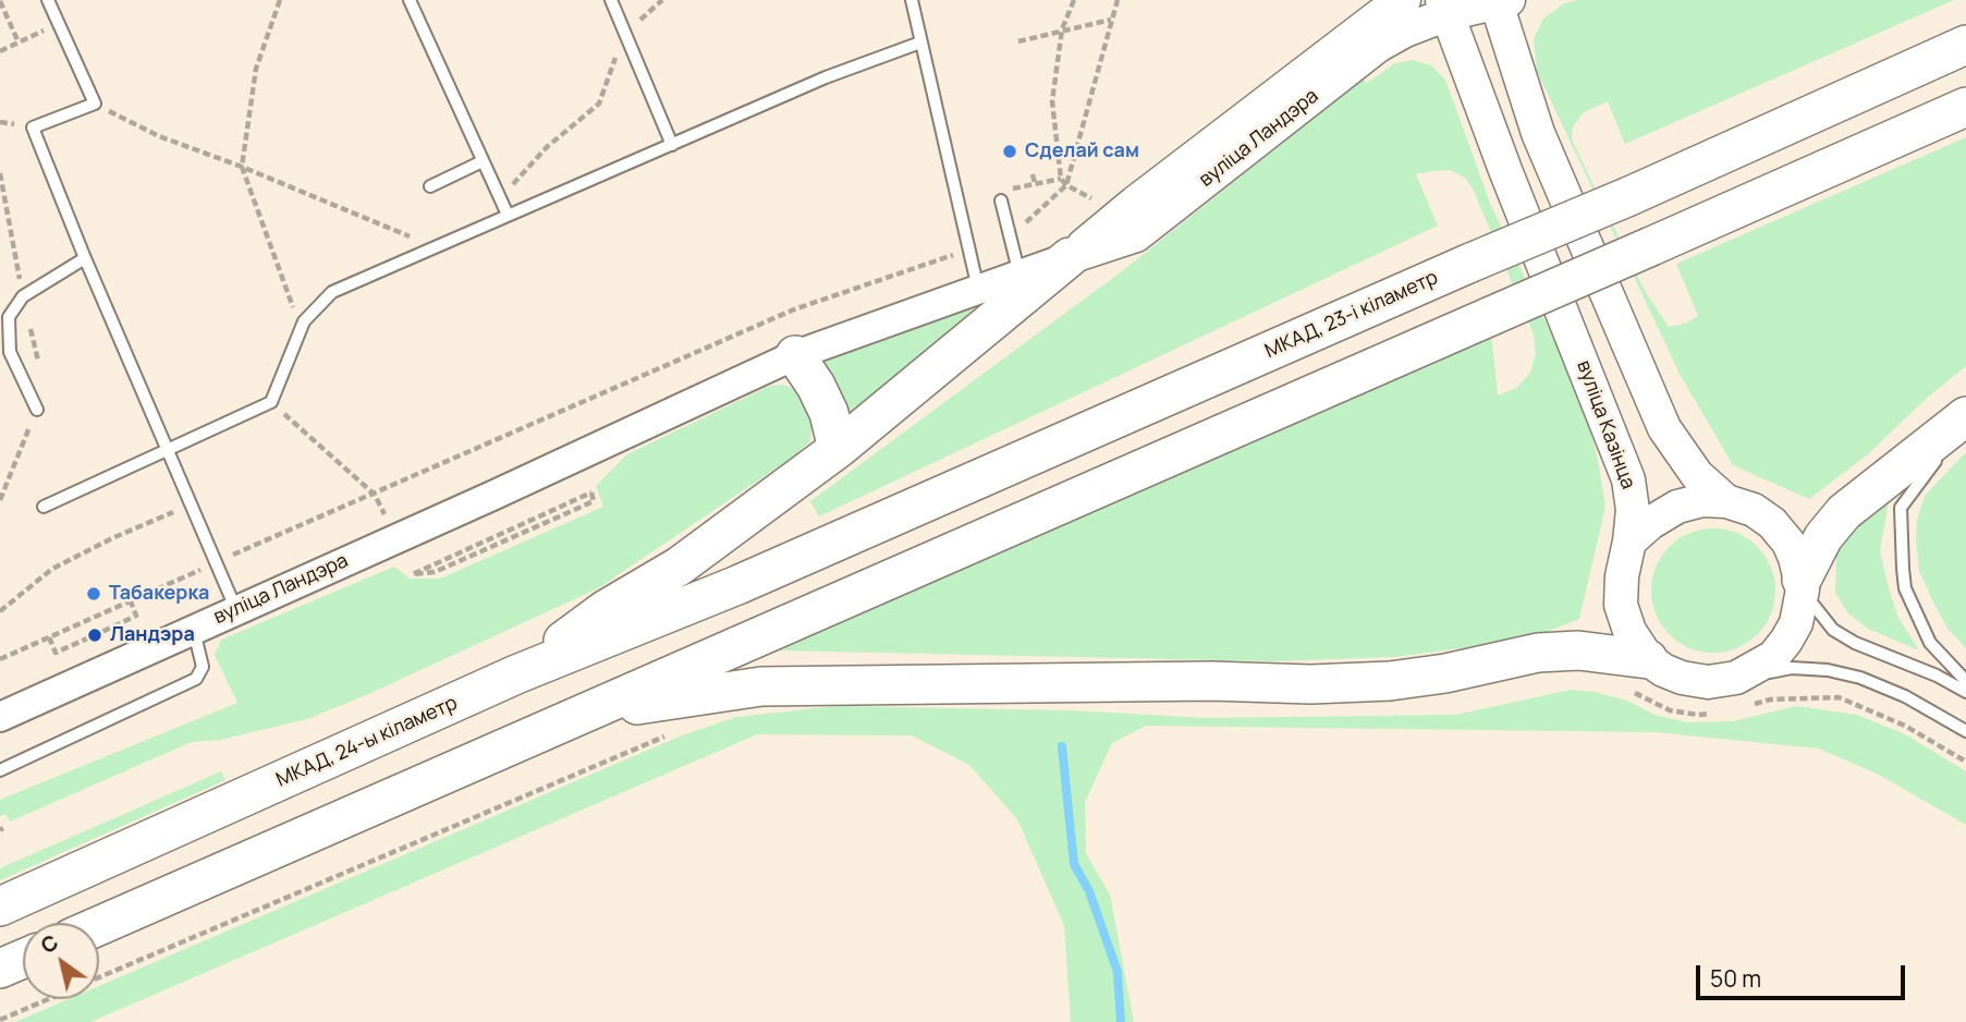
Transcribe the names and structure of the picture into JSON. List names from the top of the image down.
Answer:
{
  "streets": {
    "highway": ["МКАД, 23-і кіламетр", "МКАД, 24-ы кіламетр"],
    "main road": ["вуліца Ландэра", "вуліца Казінца"]
  },
  "crossings": [
    ["вуліца Ландэра", "вуліца Казінца"],
    ["МКАД, 23-і кіламетр", "МКАД, 24-ы кіламетр"]
  ],
  "places": ["Сделай сам", "Табакерка", "Ландэра"],
  "scale_bar": "50 m",
  "north": "top left"
}
